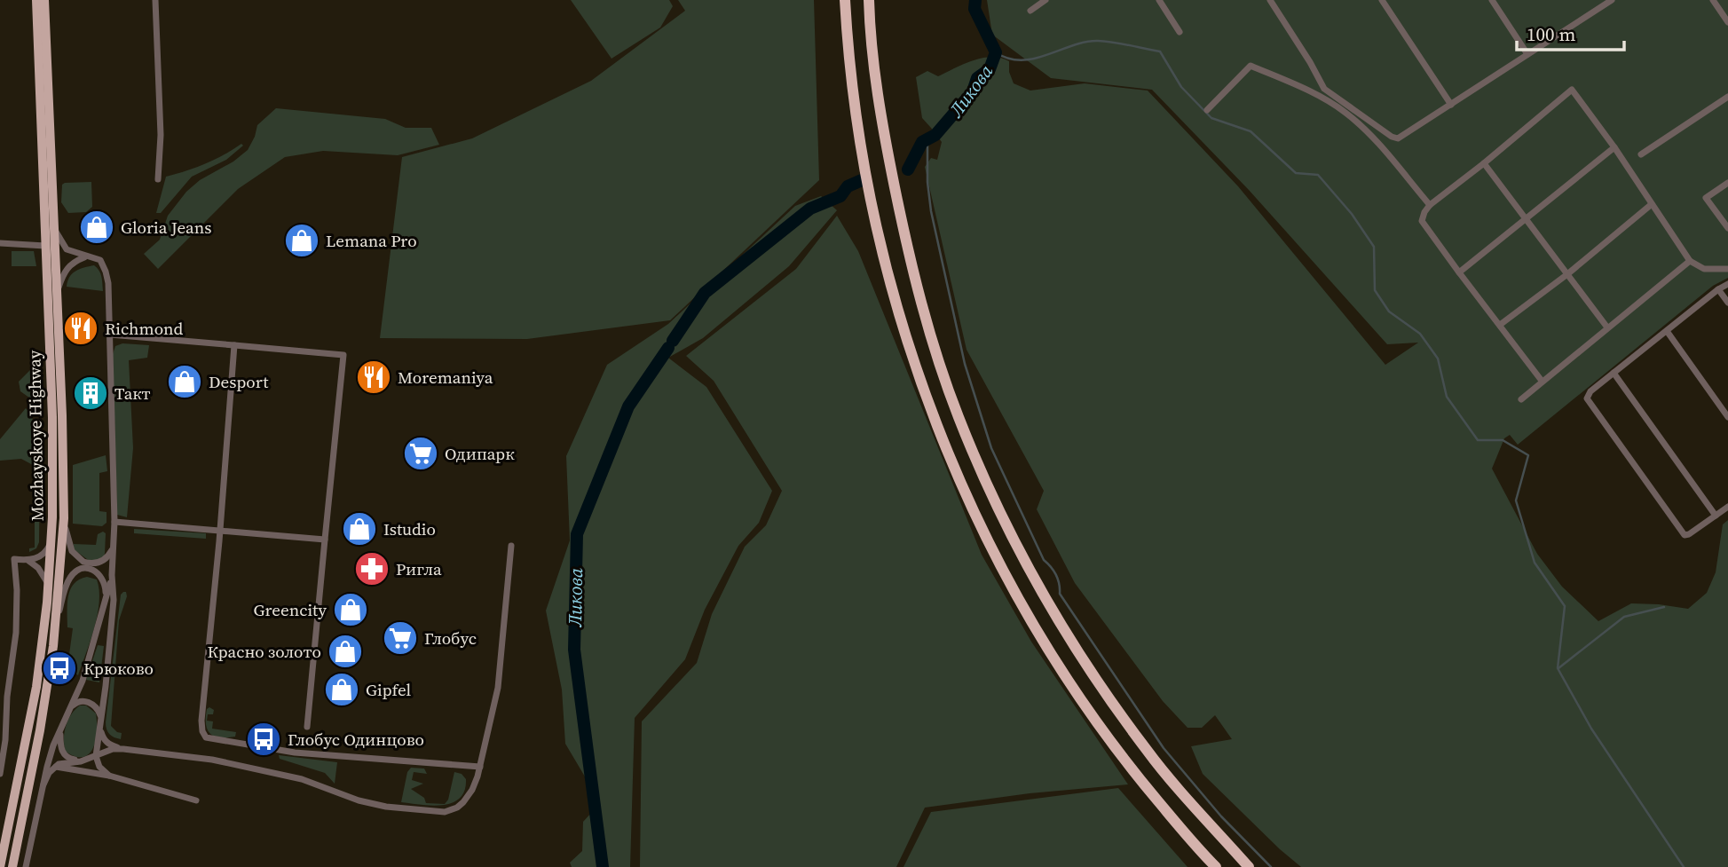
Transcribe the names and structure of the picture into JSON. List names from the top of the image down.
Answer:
{
  "streets": {
    "main road": ["Mozhayskoye Highway"]
  },
  "water": ["Ликова"],
  "places": {
    "shop": [
      "Gloria Jeans",
      "Lemana Pro",
      "Desport",
      "Istudio",
      "Greencity",
      "Красно золото",
      "Gipfel"
    ],
    "restaurant": ["Richmond", "Moremaniya"],
    "building": ["Такт"],
    "supermarket": ["Одипарк", "Глобус"],
    "pharmacy": ["Ригла"],
    "bus stop": ["Крюково", "Глобус Одинцово"]
  },
  "scale_bar": "100 m"
}
